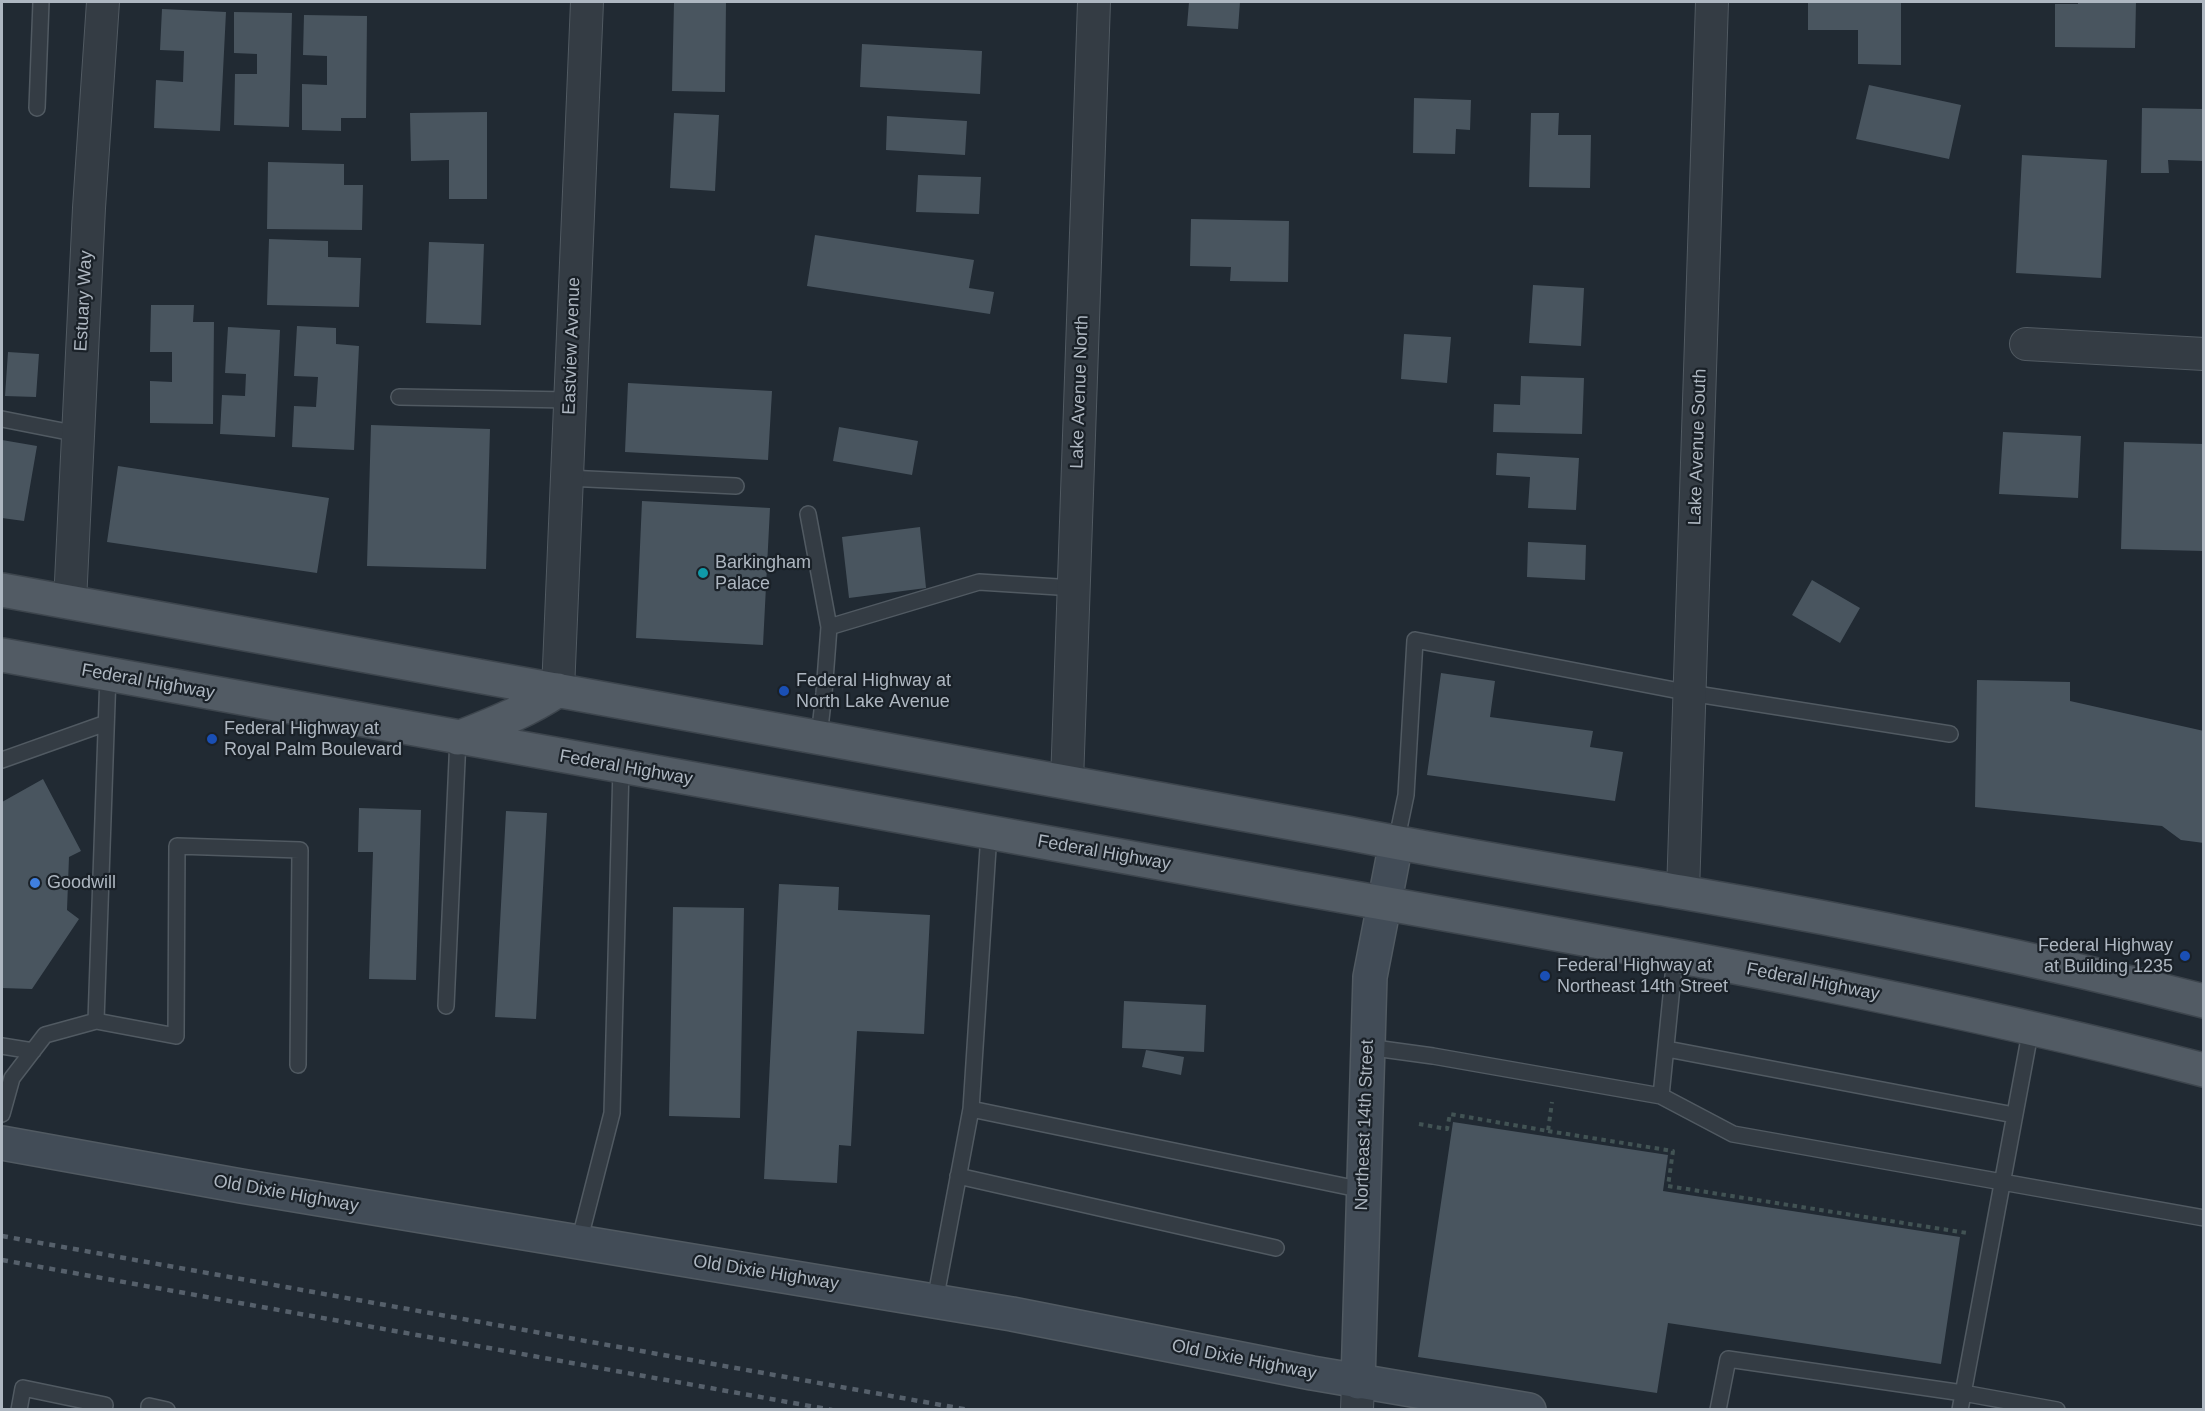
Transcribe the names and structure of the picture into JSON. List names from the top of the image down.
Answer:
{
  "streets": {
    "main road": ["Federal Highway"],
    "street": [
      "Estuary Way",
      "Eastview Avenue",
      "Lake Avenue North",
      "Lake Avenue South",
      "Northeast 14th Street",
      "Old Dixie Highway"
    ]
  },
  "crossings": [
    ["Federal Highway", "Northeast 14th Street"],
    ["Northeast 14th Street", "Old Dixie Highway"]
  ],
  "places": [
    "Barkingham Palace",
    "Federal Highway at North Lake Avenue",
    "Federal Highway at Royal Palm Boulevard",
    "Goodwill",
    "Federal Highway at Building 1235",
    "Federal Highway at Northeast 14th Street"
  ]
}
